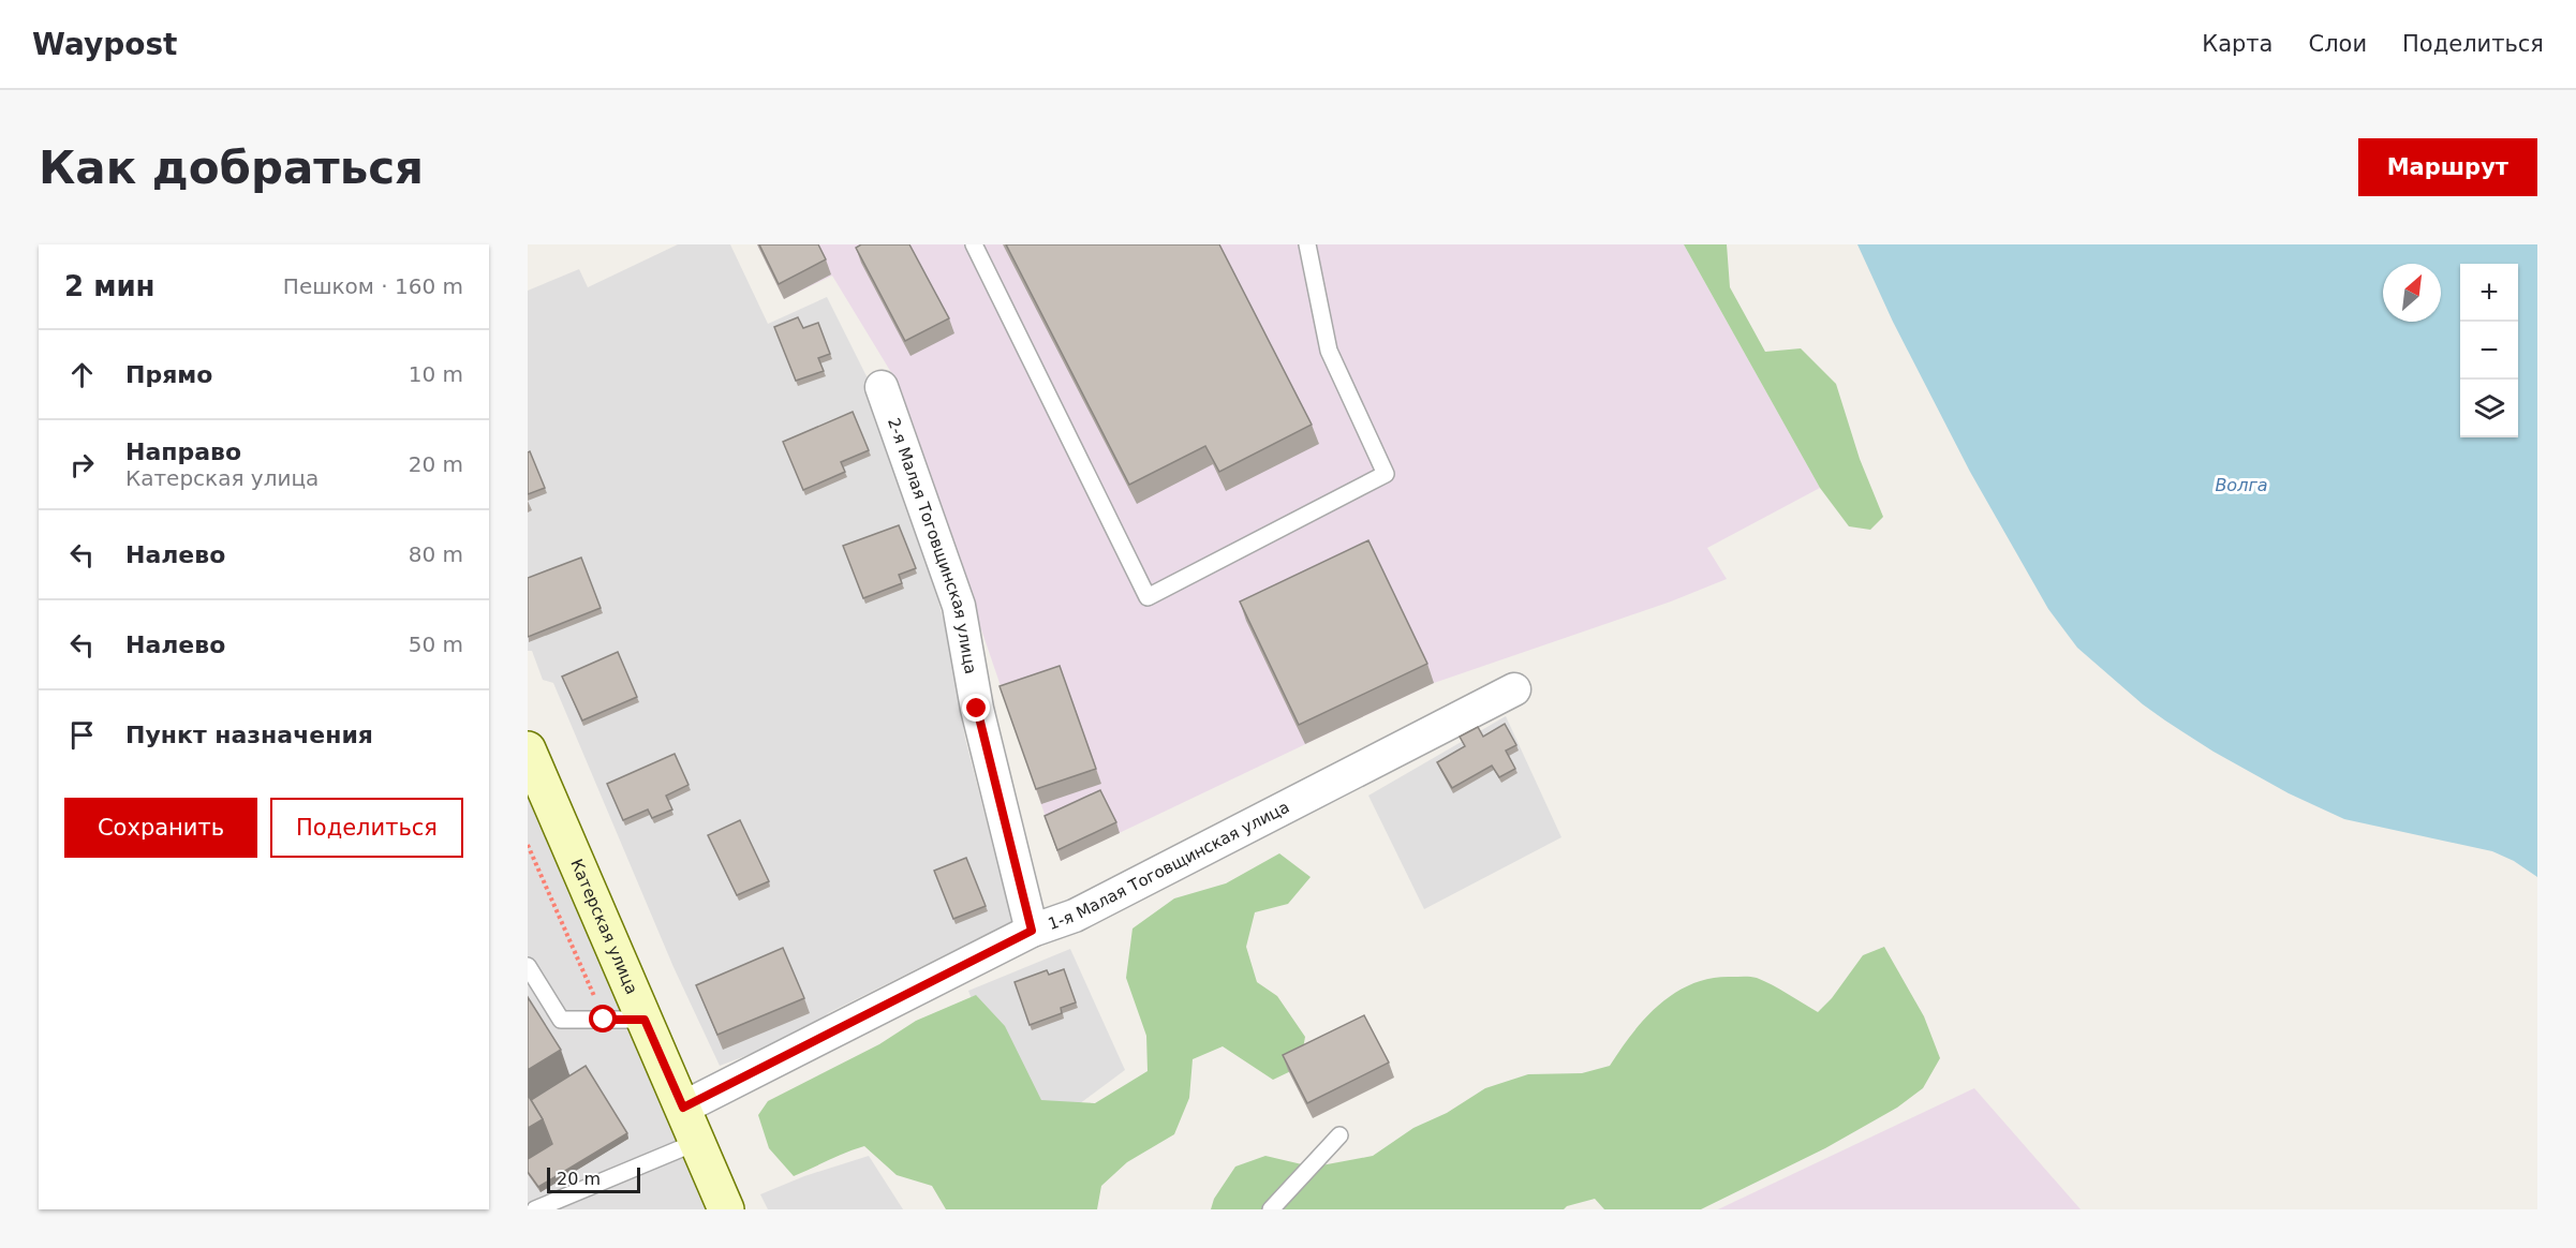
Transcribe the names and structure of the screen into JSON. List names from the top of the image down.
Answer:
{
  "streets": {
    "street": ["2-я Малая Тоговщинская улица", "1-я Малая Тоговщинская улица", "Катерская улица"]
  },
  "crossings": [
    ["2-я Малая Тоговщинская улица", "1-я Малая Тоговщинская улица"],
    ["1-я Малая Тоговщинская улица", "Катерская улица"]
  ],
  "water": ["Волга"],
  "scale_bar": "20 m",
  "north": "top right",
  "page": {
    "header": "Waypost",
    "nav": ["Карта", "Слои", "Поделиться"],
    "buttons": [
      "Маршрут",
      ["Сохранить", "Поделиться"]
    ],
    "title": "Как добраться",
    "heading": ["2 мин", "Пешком · 160 m"],
    "map_buttons": ["+", "−"],
    "list": [
      ["Прямо", "10 m"],
      ["Направо", "Катерская улица", "20 m"],
      ["Налево", "80 m"],
      ["Налево", "50 m"],
      "Пункт назначения"
    ],
    "scale": "20 m"
  }
}
